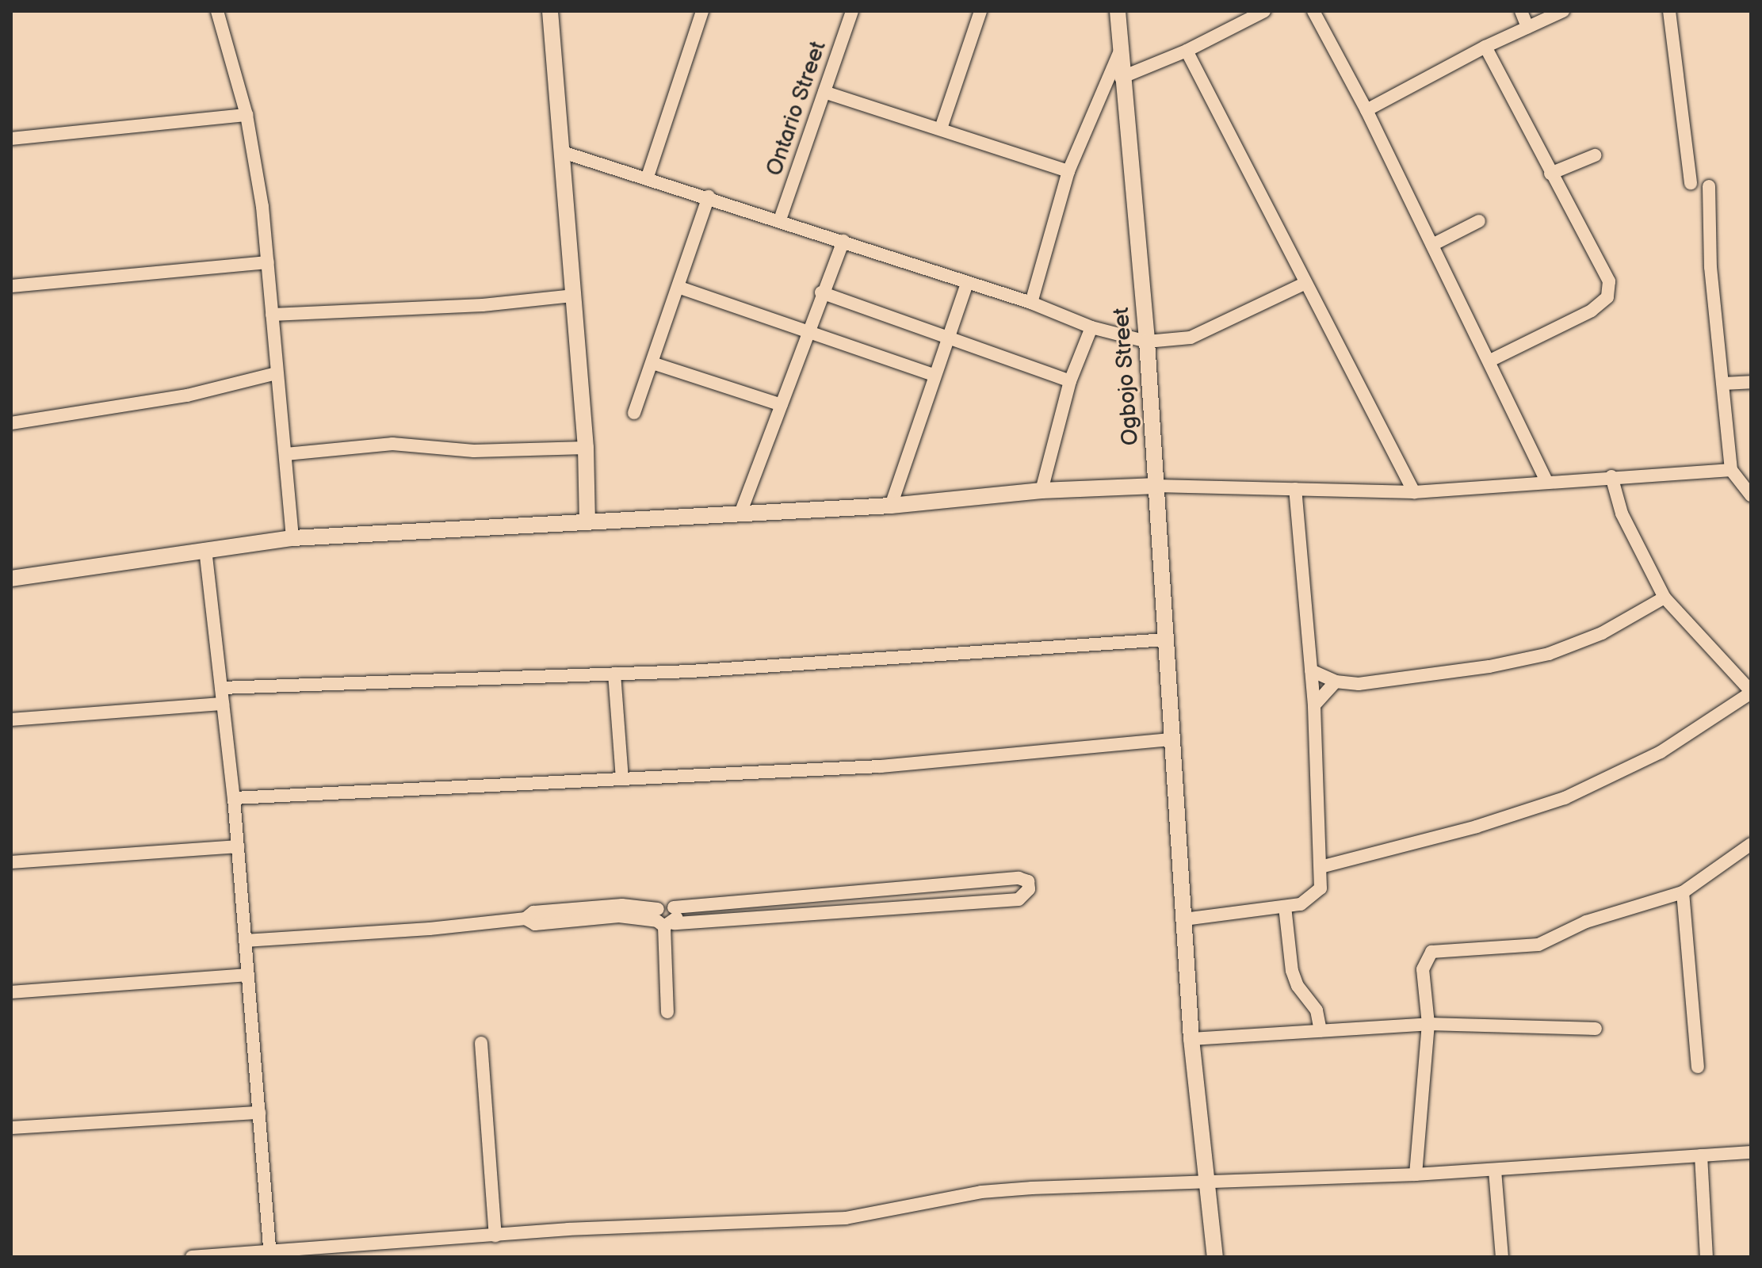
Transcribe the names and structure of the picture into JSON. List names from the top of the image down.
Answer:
{
  "streets": {
    "street": ["Ontario Street", "Ogbojo Street"]
  }
}
